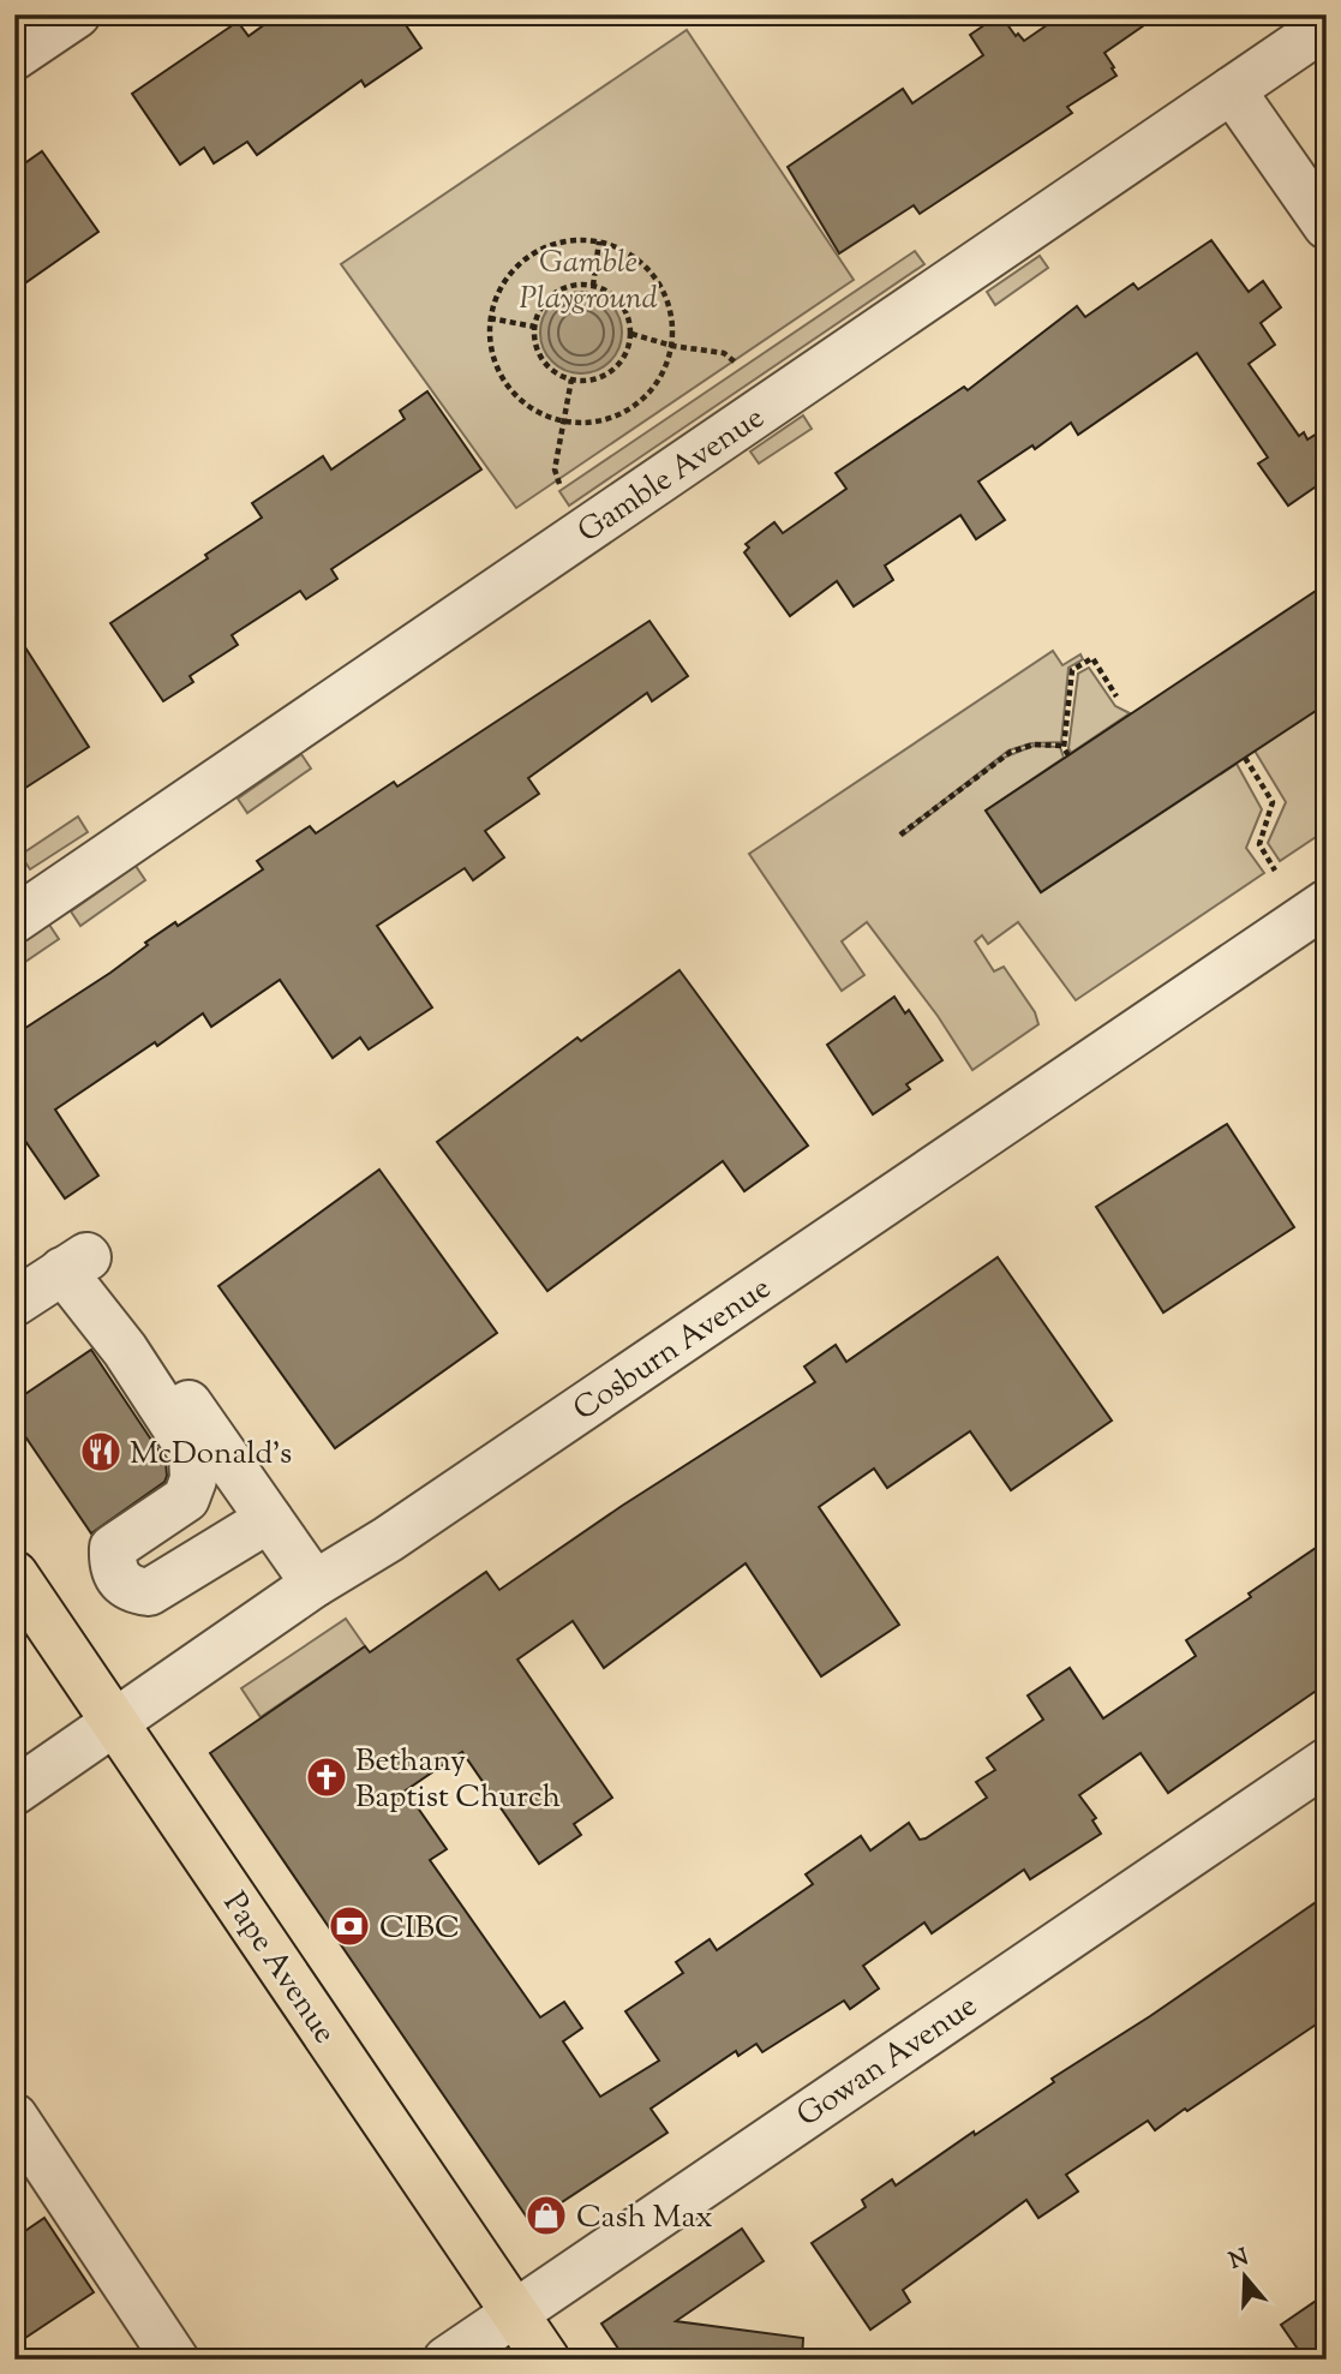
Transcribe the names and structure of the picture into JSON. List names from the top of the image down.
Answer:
{
  "streets": {
    "main road": ["Pape Avenue"],
    "street": ["Gamble Avenue", "Cosburn Avenue", "Gowan Avenue"]
  },
  "crossings": [
    ["Cosburn Avenue", "Pape Avenue"],
    ["Pape Avenue", "Gowan Avenue"]
  ],
  "parks": ["Gamble Playground"],
  "places": {
    "restaurant": ["McDonald's"],
    "church": ["Bethany Baptist Church"],
    "bank": ["CIBC"],
    "shop": ["Cash Max"]
  },
  "north": "top"
}
